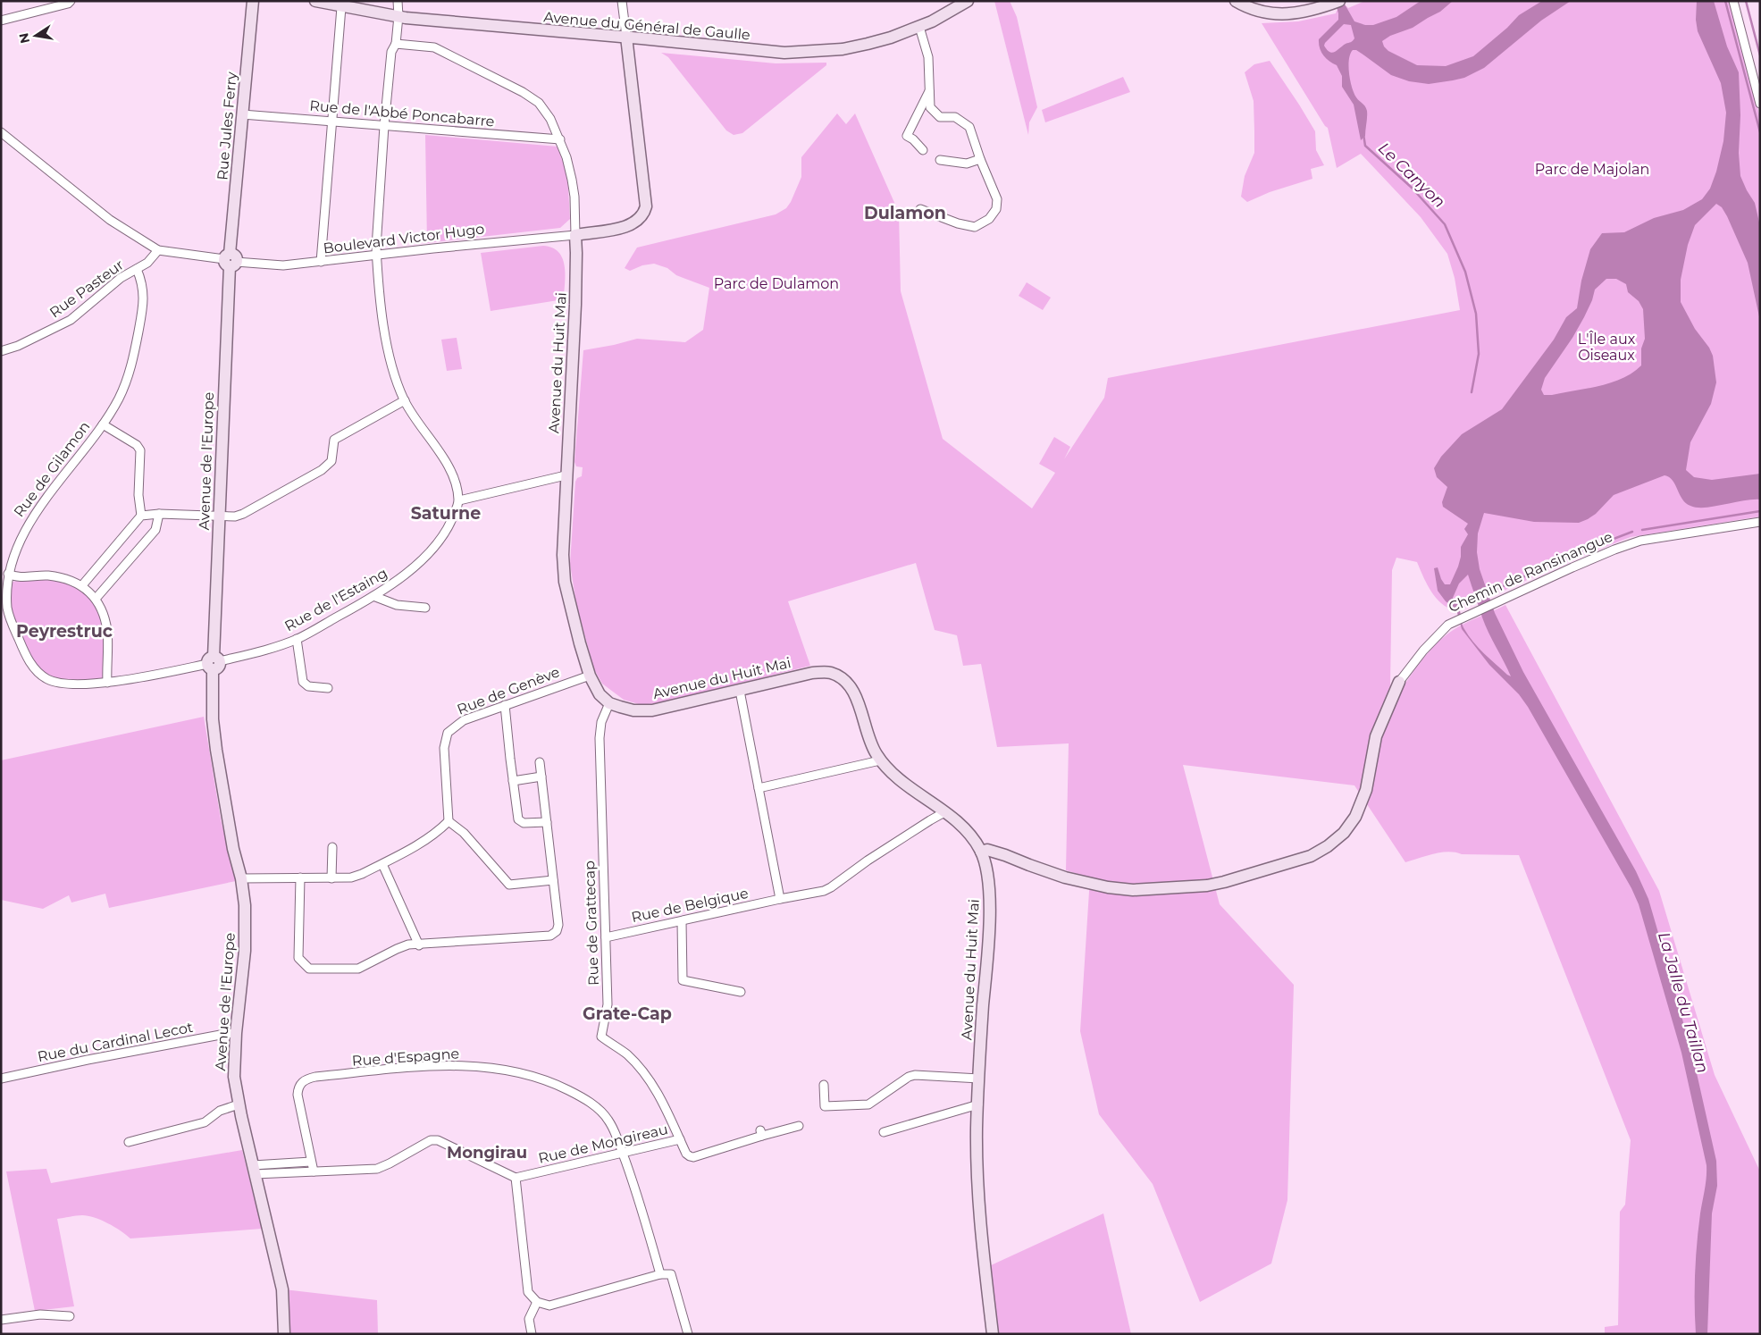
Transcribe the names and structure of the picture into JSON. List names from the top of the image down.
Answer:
{
  "streets": {
    "main road": [
      "Avenue du Général de Gaulle",
      "Rue Jules Ferry",
      "Avenue du Huit Mai",
      "Avenue de l'Europe",
      "Chemin de Ransinangue"
    ],
    "street": [
      "Rue de l'Abbé Poncabarre",
      "Boulevard Victor Hugo",
      "Rue Pasteur",
      "Rue de Gilamon",
      "Rue de l'Estaing",
      "Rue de Genève",
      "Rue de Belgique",
      "Rue de Grattecap",
      "Rue du Cardinal Lecot",
      "Rue d'Espagne",
      "Rue de Mongireau"
    ]
  },
  "crossings": [
    ["Rue de l'Abbé Poncabarre", "Rue Jules Ferry"],
    ["Rue de l'Abbé Poncabarre", "Avenue du Huit Mai"],
    ["Rue Jules Ferry", "Boulevard Victor Hugo"],
    ["Rue Jules Ferry", "Avenue de l'Europe"],
    ["Boulevard Victor Hugo", "Rue Pasteur"],
    ["Boulevard Victor Hugo", "Avenue du Huit Mai"],
    ["Boulevard Victor Hugo", "Avenue de l'Europe"],
    ["Rue Pasteur", "Rue de Gilamon"],
    ["Avenue du Huit Mai", "Chemin de Ransinangue"],
    ["Avenue du Huit Mai", "Rue de Genève"],
    ["Avenue du Huit Mai", "Rue de Belgique"],
    ["Avenue du Huit Mai", "Rue de Grattecap"],
    ["Avenue de l'Europe", "Rue de Gilamon"],
    ["Avenue de l'Europe", "Rue de l'Estaing"],
    ["Avenue de l'Europe", "Rue du Cardinal Lecot"],
    ["Rue de Gilamon", "Rue de l'Estaing"],
    ["Rue de Belgique", "Rue de Grattecap"],
    ["Rue de Grattecap", "Rue de Mongireau"],
    ["Rue d'Espagne", "Rue de Mongireau"]
  ],
  "districts": [
    "Dulamon",
    "Saturne",
    "Peyrestruc",
    "Grate-Cap",
    "Mongirau"
  ],
  "water": ["Le Canyon", "La Jalle du Taillan"],
  "parks": ["Parc de Majolan", "Parc de Dulamon", "L'Île aux Oiseaux"],
  "north": "left"
}
